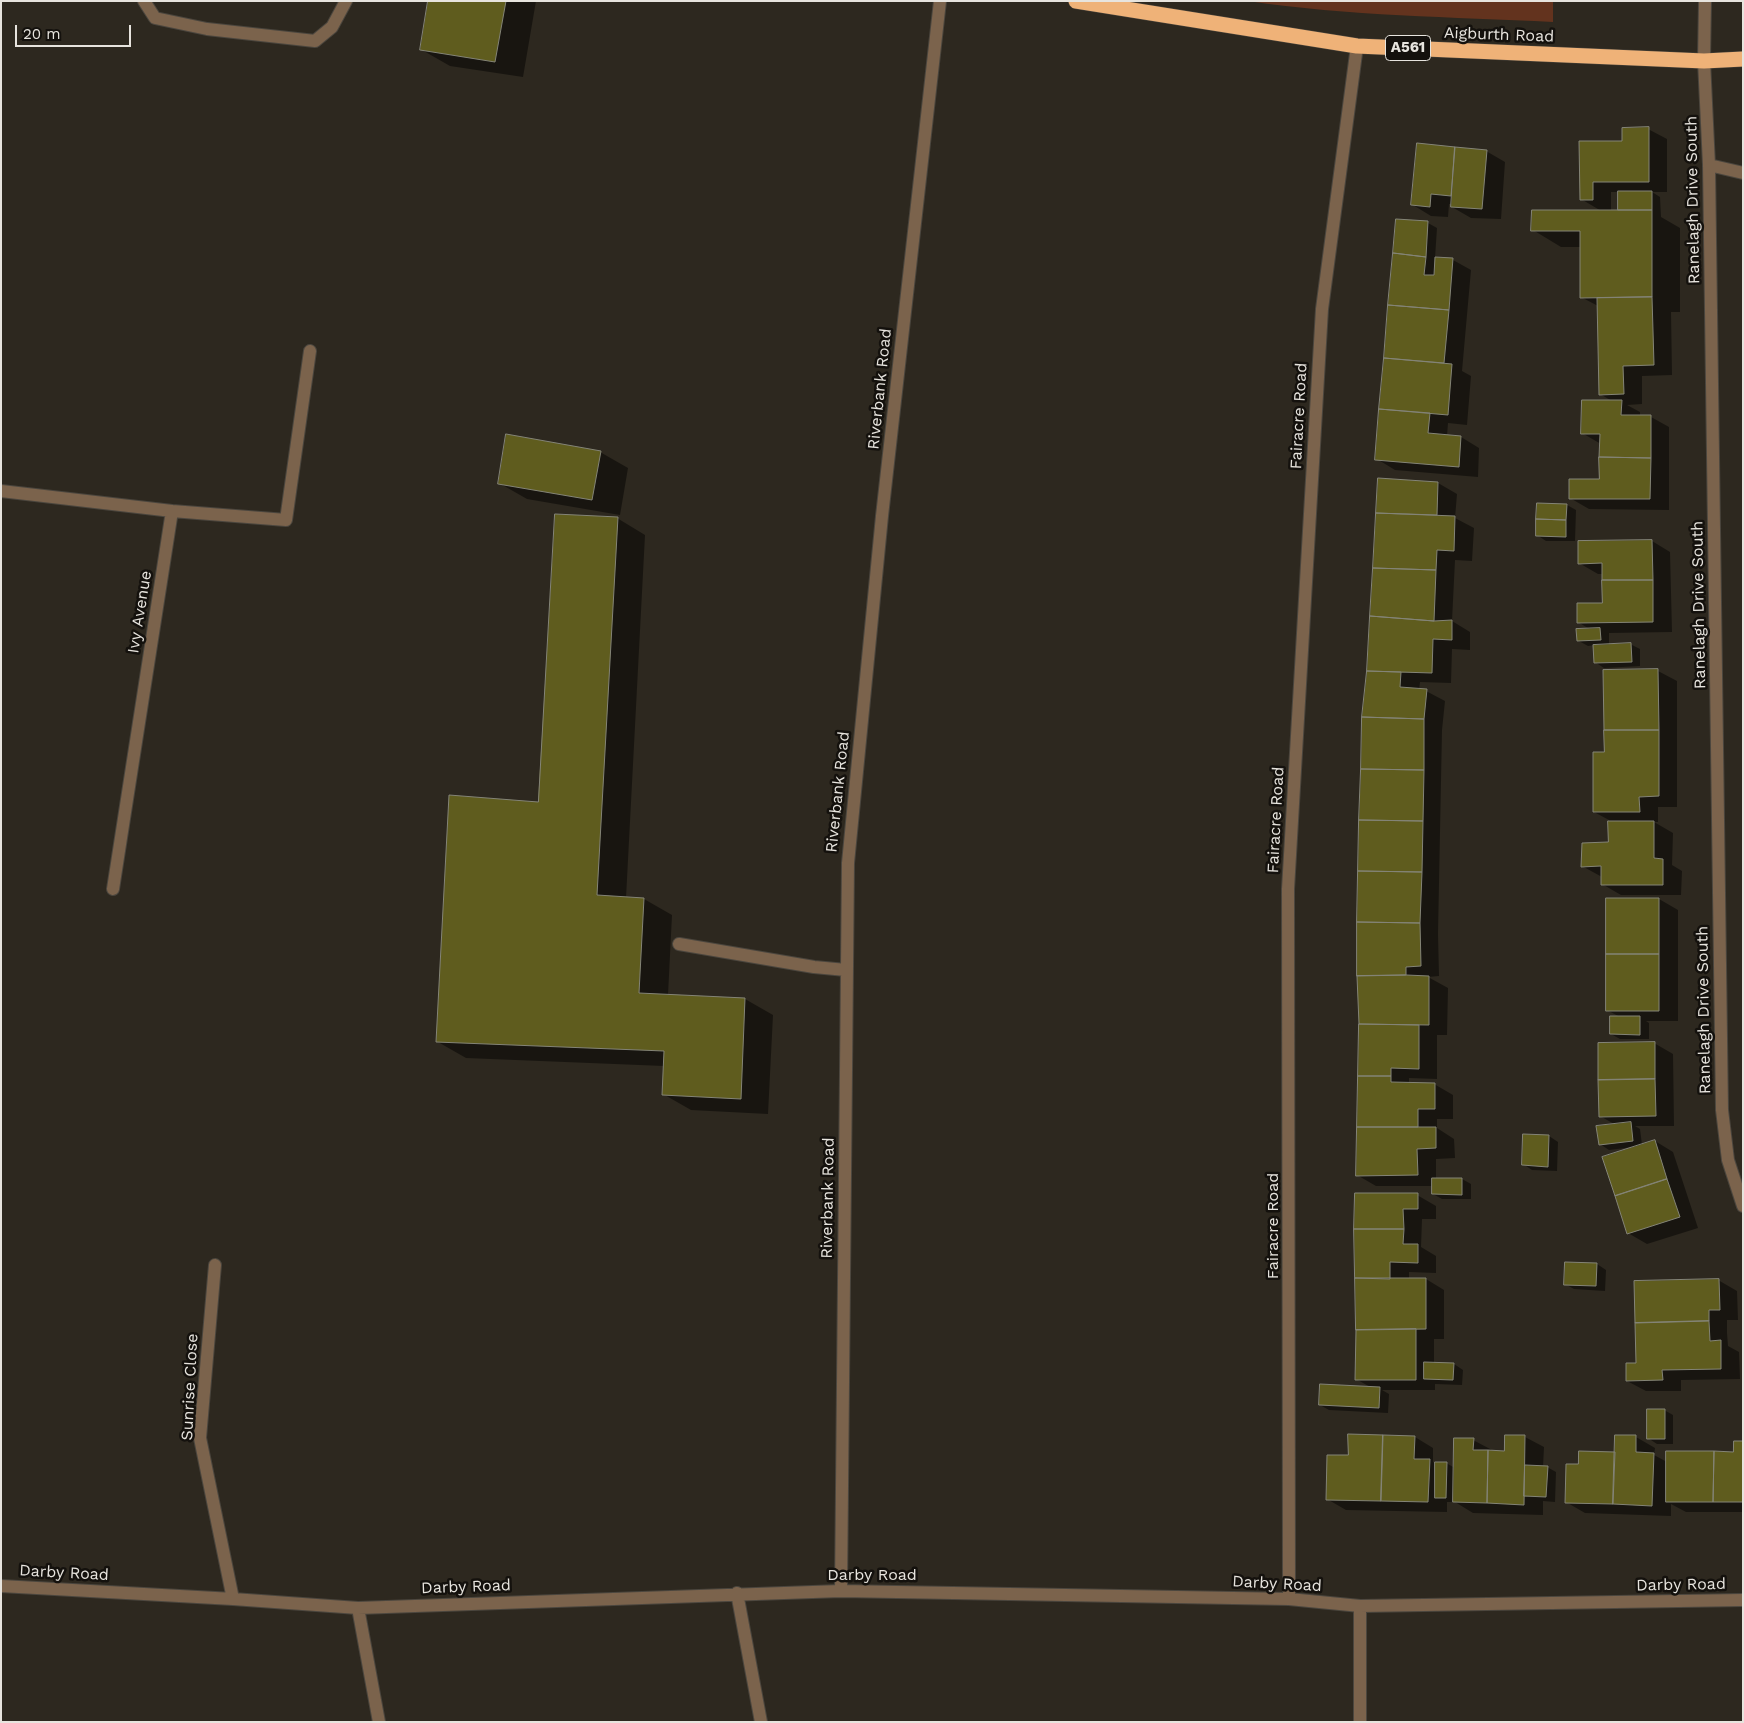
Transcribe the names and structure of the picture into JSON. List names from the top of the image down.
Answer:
{
  "streets": {
    "highway": ["Aigburth Road", "A561"],
    "street": [
      "Ranelagh Drive South",
      "Riverbank Road",
      "Fairacre Road",
      "Ivy Avenue",
      "Sunrise Close",
      "Darby Road"
    ]
  },
  "crossings": [
    ["Aigburth Road", "Ranelagh Drive South"],
    ["Aigburth Road", "Fairacre Road"],
    ["Riverbank Road", "Darby Road"],
    ["Fairacre Road", "Darby Road"],
    ["Sunrise Close", "Darby Road"]
  ],
  "scale_bar": "20 m"
}
